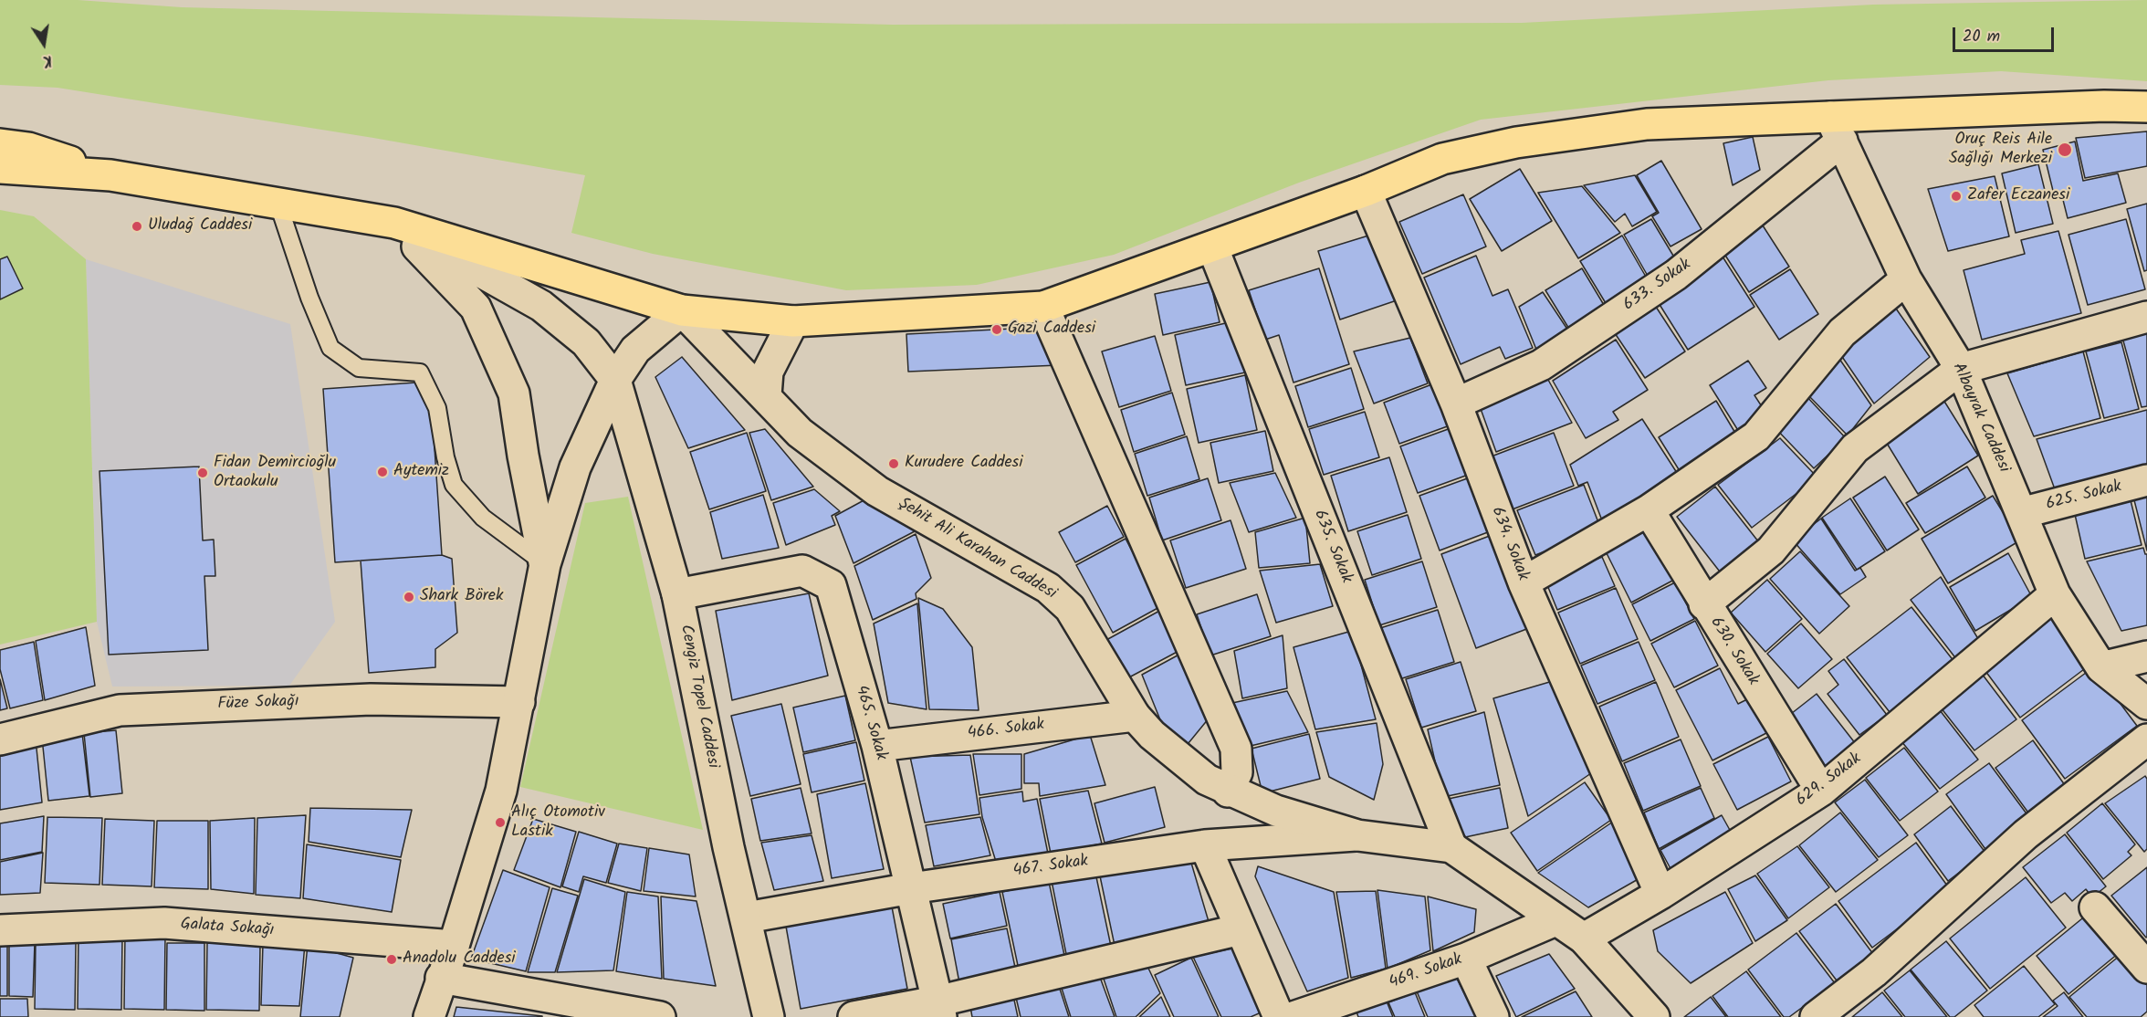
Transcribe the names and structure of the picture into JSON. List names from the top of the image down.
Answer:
{
  "streets": {
    "street": [
      "633. Sokak",
      "Albayrak Caddesi",
      "625. Sokak",
      "634. Sokak",
      "635. Sokak",
      "Şehit Ali Karahan Caddesi",
      "630. Sokak",
      "Cengiz Topel Caddesi",
      "Füze Sokağı",
      "465. Sokak",
      "466. Sokak",
      "629. Sokak",
      "467. Sokak",
      "Galata Sokağı",
      "469. Sokak"
    ]
  },
  "crossings": [
    ["633. Sokak", "Albayrak Caddesi"],
    ["633. Sokak", "634. Sokak"],
    ["Albayrak Caddesi", "625. Sokak"],
    ["Albayrak Caddesi", "629. Sokak"],
    ["634. Sokak", "629. Sokak"],
    ["635. Sokak", "Şehit Ali Karahan Caddesi"],
    ["Şehit Ali Karahan Caddesi", "466. Sokak"],
    ["Şehit Ali Karahan Caddesi", "629. Sokak"],
    ["Şehit Ali Karahan Caddesi", "467. Sokak"],
    ["Şehit Ali Karahan Caddesi", "469. Sokak"],
    ["630. Sokak", "629. Sokak"],
    ["Cengiz Topel Caddesi", "465. Sokak"],
    ["Cengiz Topel Caddesi", "467. Sokak"],
    ["465. Sokak", "466. Sokak"],
    ["465. Sokak", "467. Sokak"]
  ],
  "places": [
    "Oruç Reis Aile Sağlığı Merkezi",
    "Zafer Eczanesi",
    "Uludağ Caddesi",
    "Gazi Caddesi",
    "Kurudere Caddesi",
    "Aytemiz",
    "Fidan Demircioğlu Ortaokulu",
    "Shark Börek",
    "Alıç Otomotiv Lastik",
    "Anadolu Caddesi"
  ],
  "scale_bar": "20 m",
  "north": "bottom"
}
